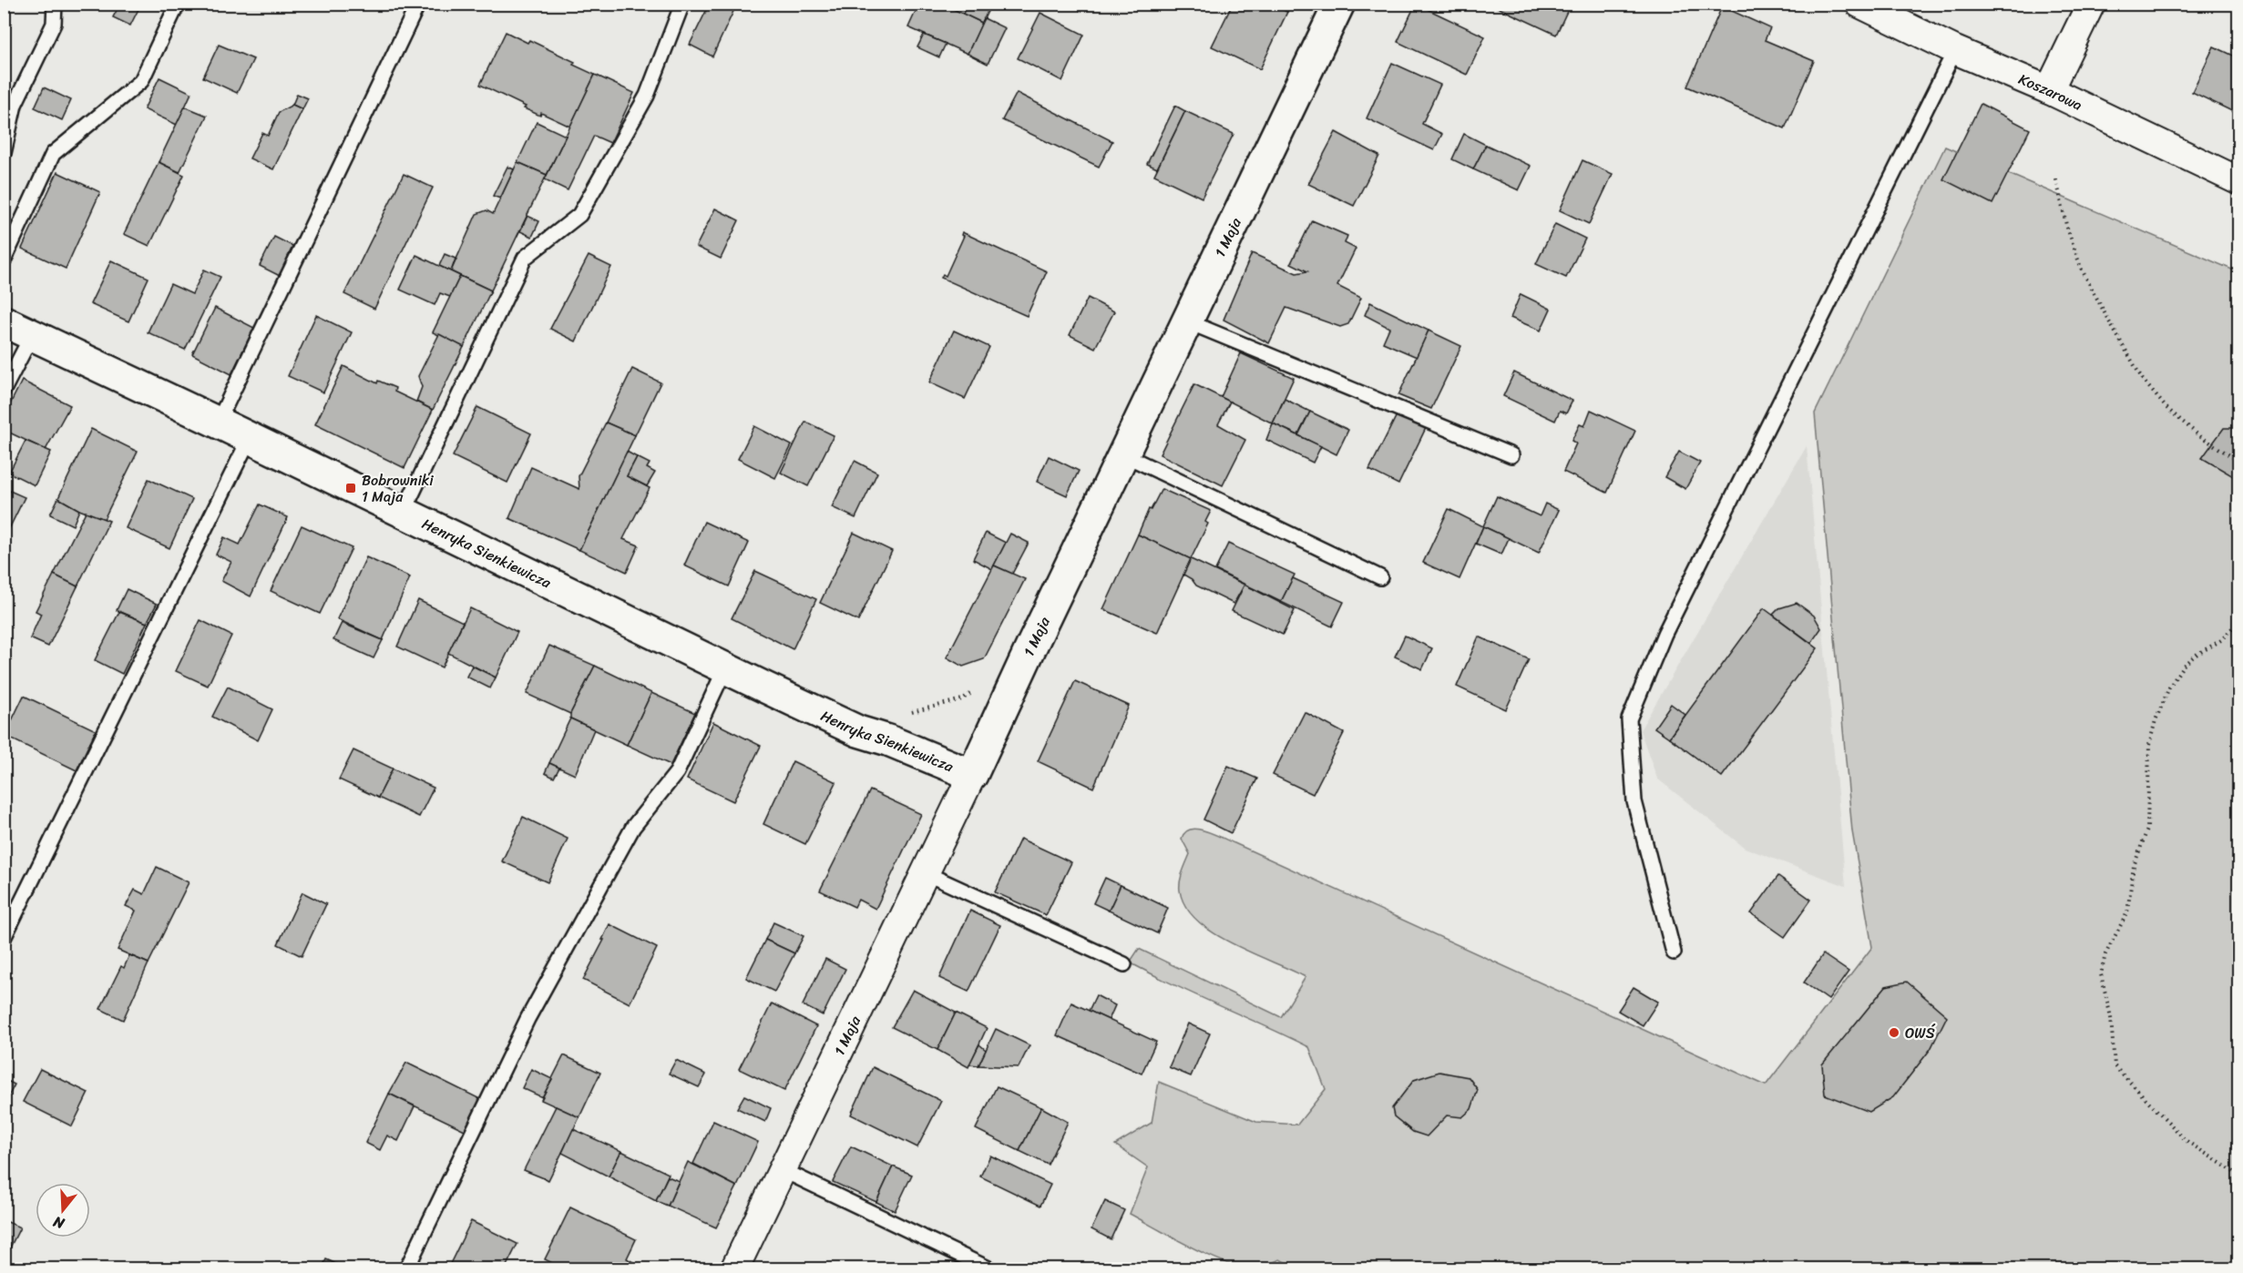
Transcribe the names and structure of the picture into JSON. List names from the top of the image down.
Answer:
{
  "streets": {
    "street": ["Koszarowa", "1 Maja", "Henryka Sienkiewicza"]
  },
  "crossings": [
    ["1 Maja", "Henryka Sienkiewicza"]
  ],
  "places": {
    "transit": ["Bobrowniki 1 Maja"],
    "other": ["OWŚ"]
  },
  "north": "bottom"
}
